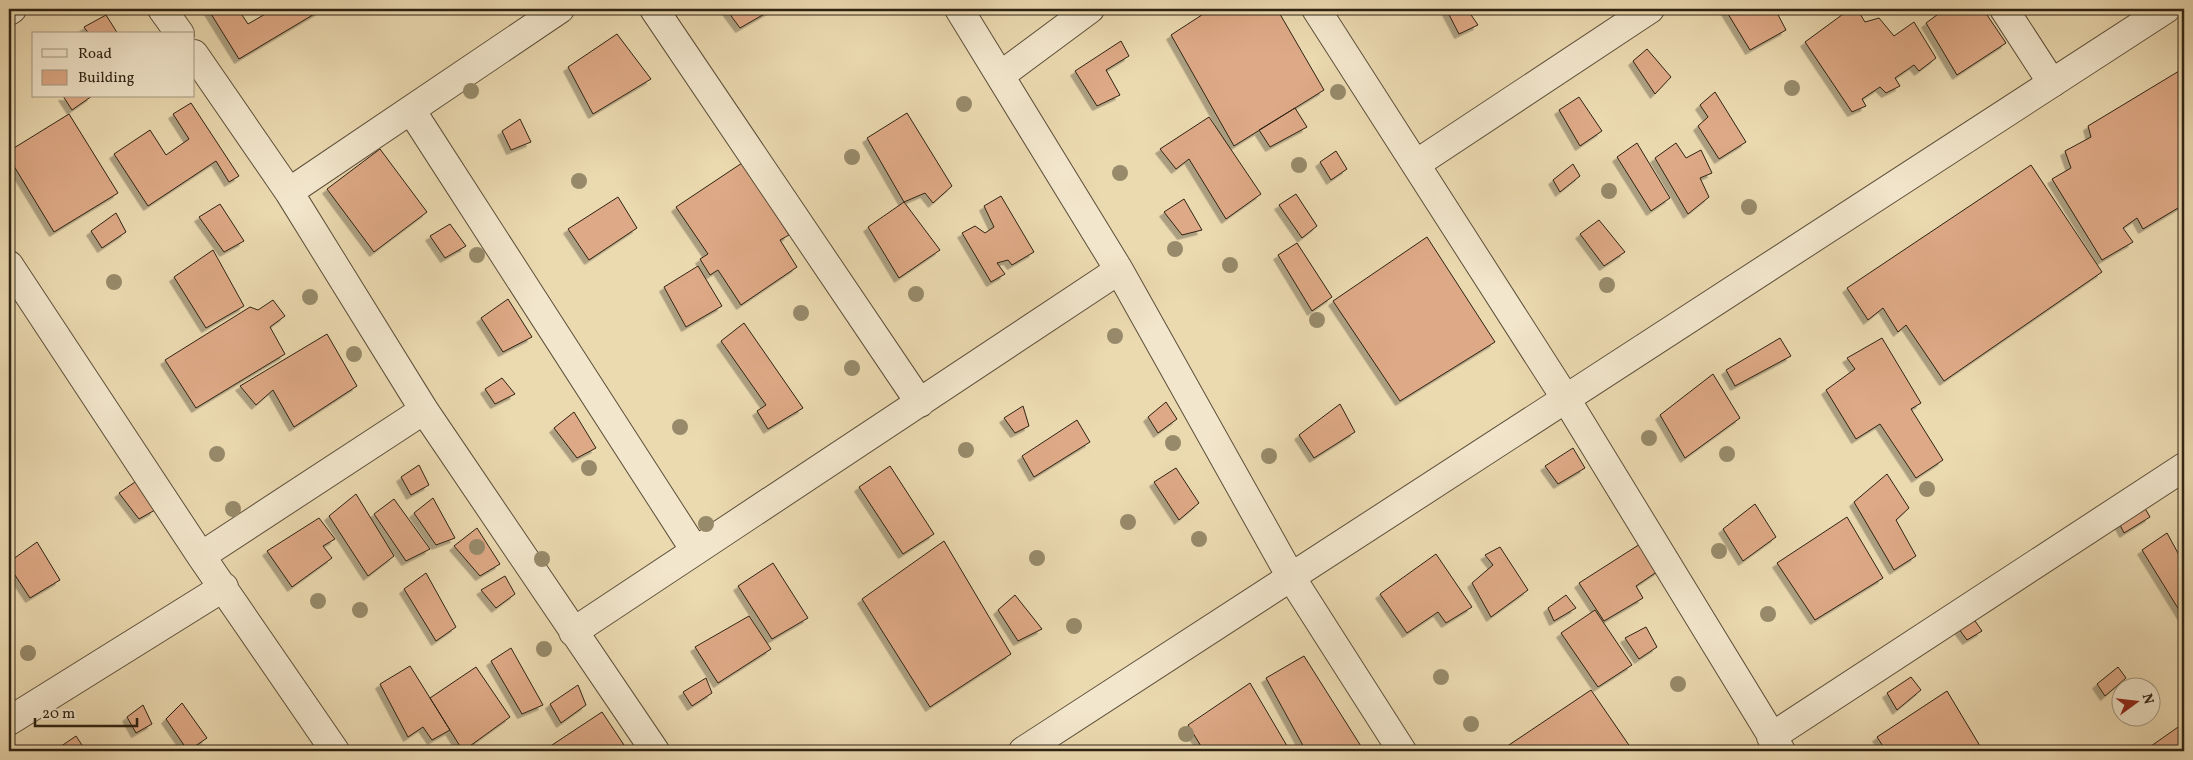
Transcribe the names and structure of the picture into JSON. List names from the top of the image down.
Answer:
{
  "legend": ["Road", "Building"],
  "scale_bar": "20 m",
  "north": "right"
}
